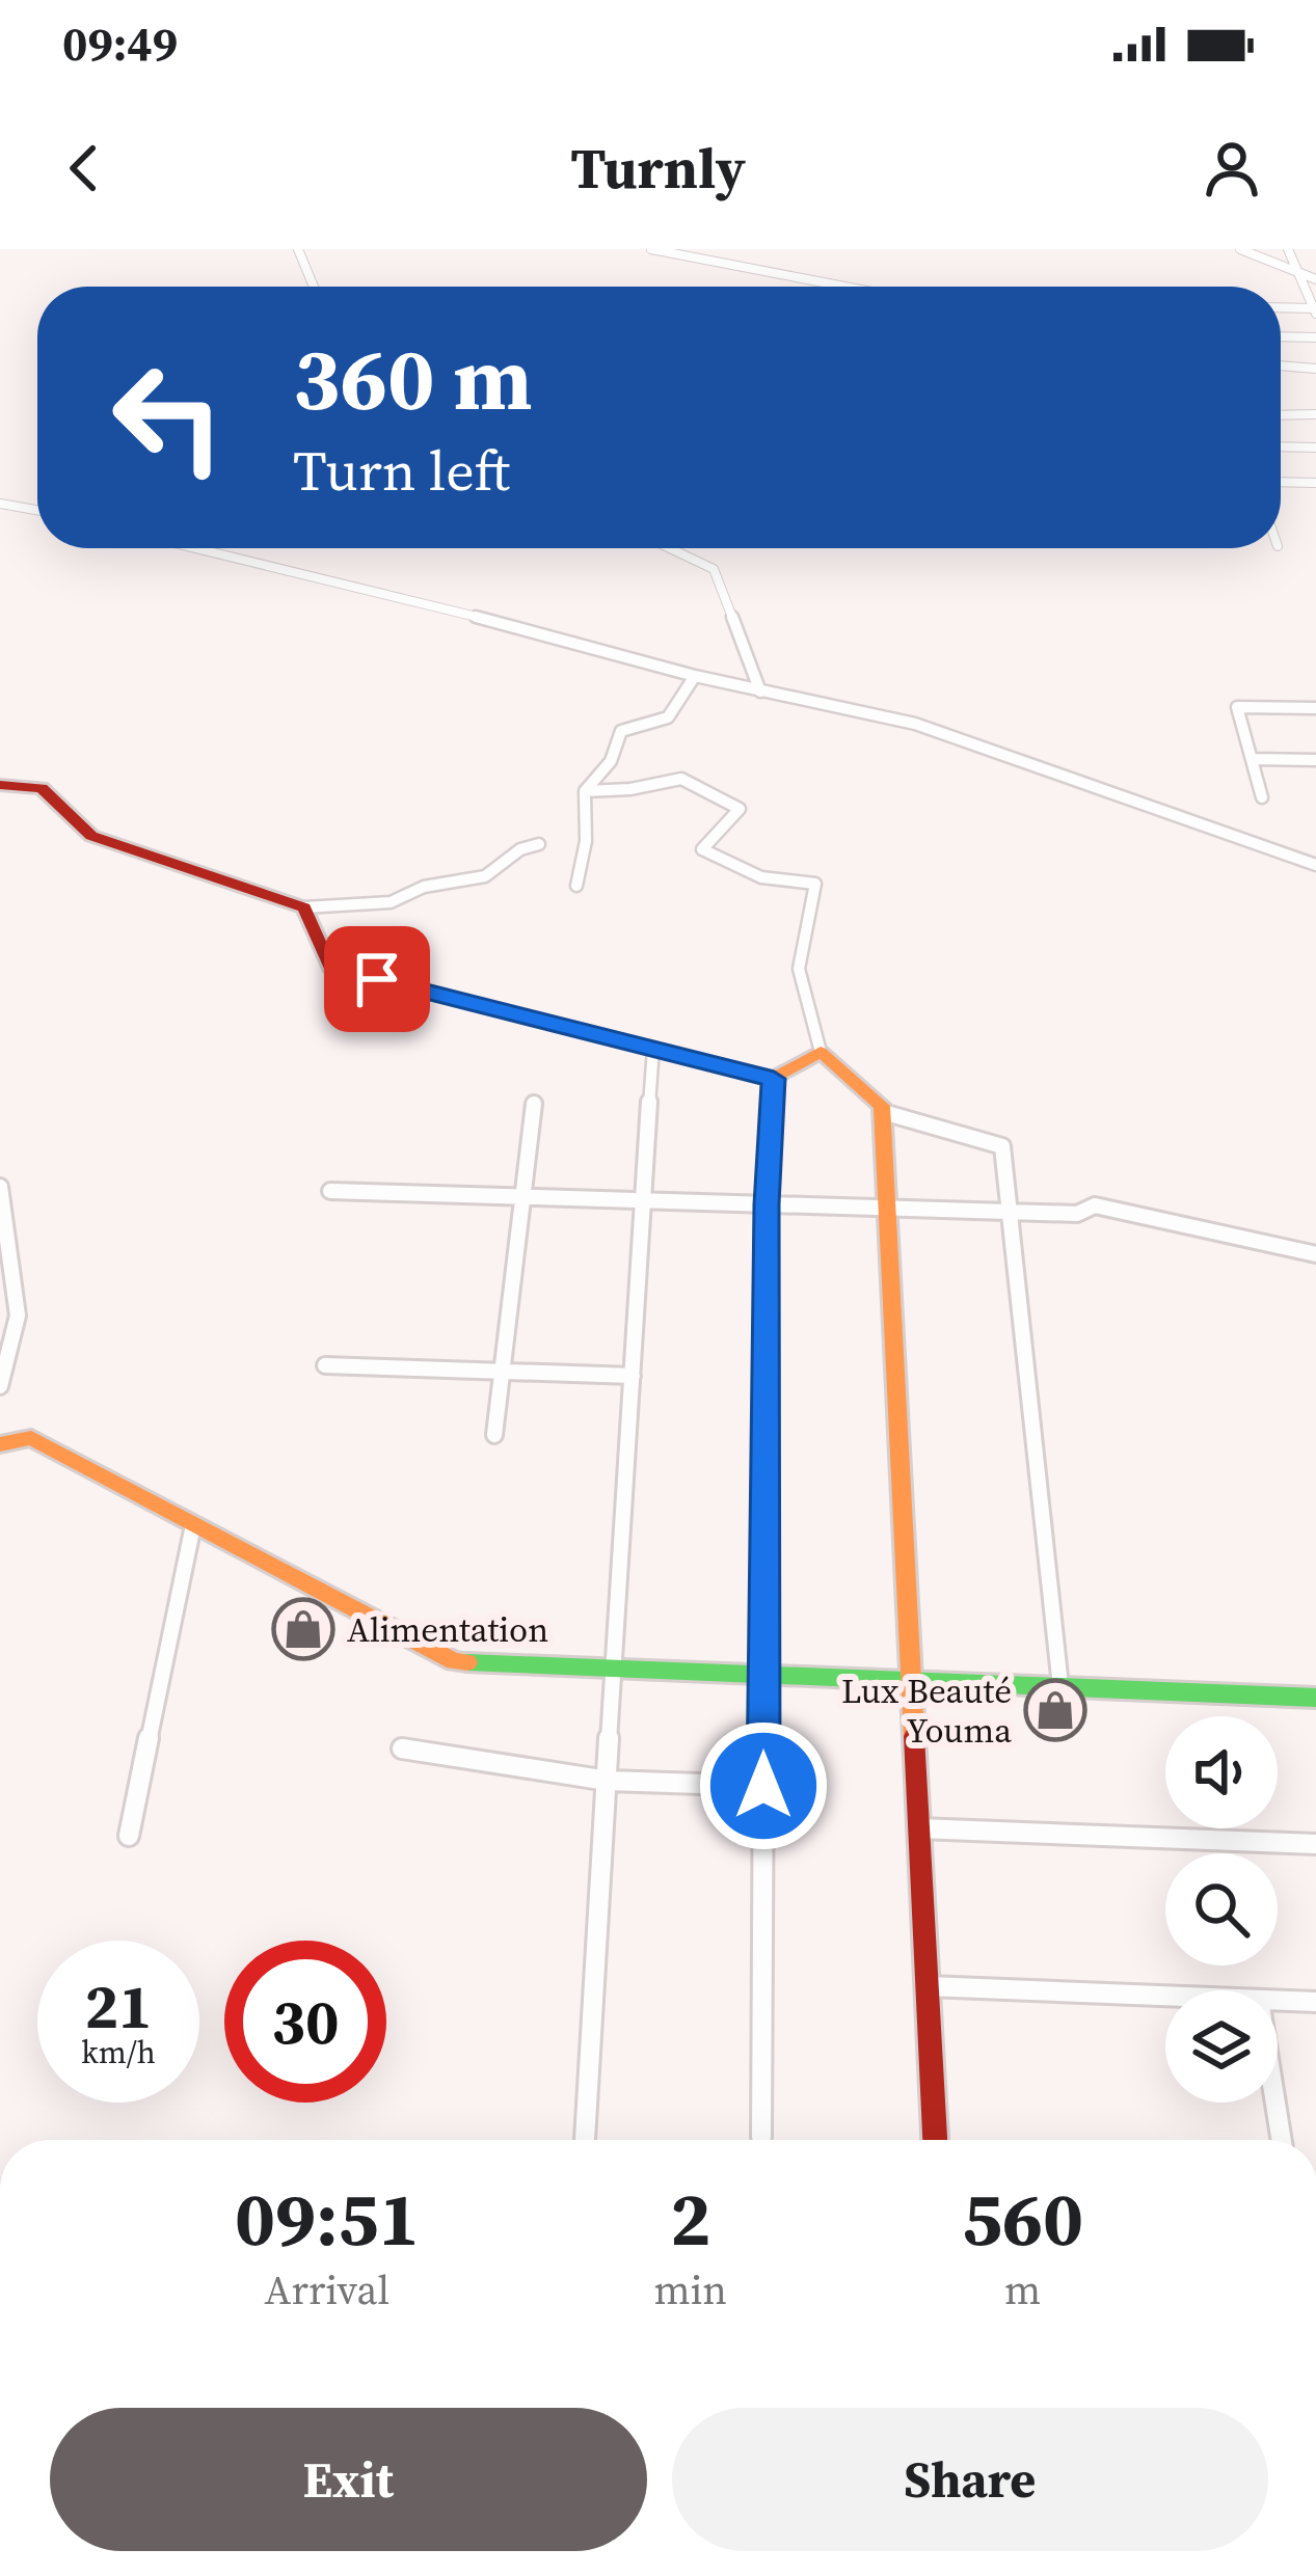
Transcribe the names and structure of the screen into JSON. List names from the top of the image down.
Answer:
{
  "places": {
    "shop": ["Alimentation", "Lux Beauté Youma"]
  },
  "page": {
    "status": "09:49",
    "header": "Turnly",
    "turn": ["360 m", "Turn left"],
    "speed": "21 km/h",
    "limit": "30",
    "eta": [
      "09:51",
      "Arrival",
      "2",
      "min",
      "560",
      "m"
    ],
    "buttons": ["Exit", "Share"]
  }
}
